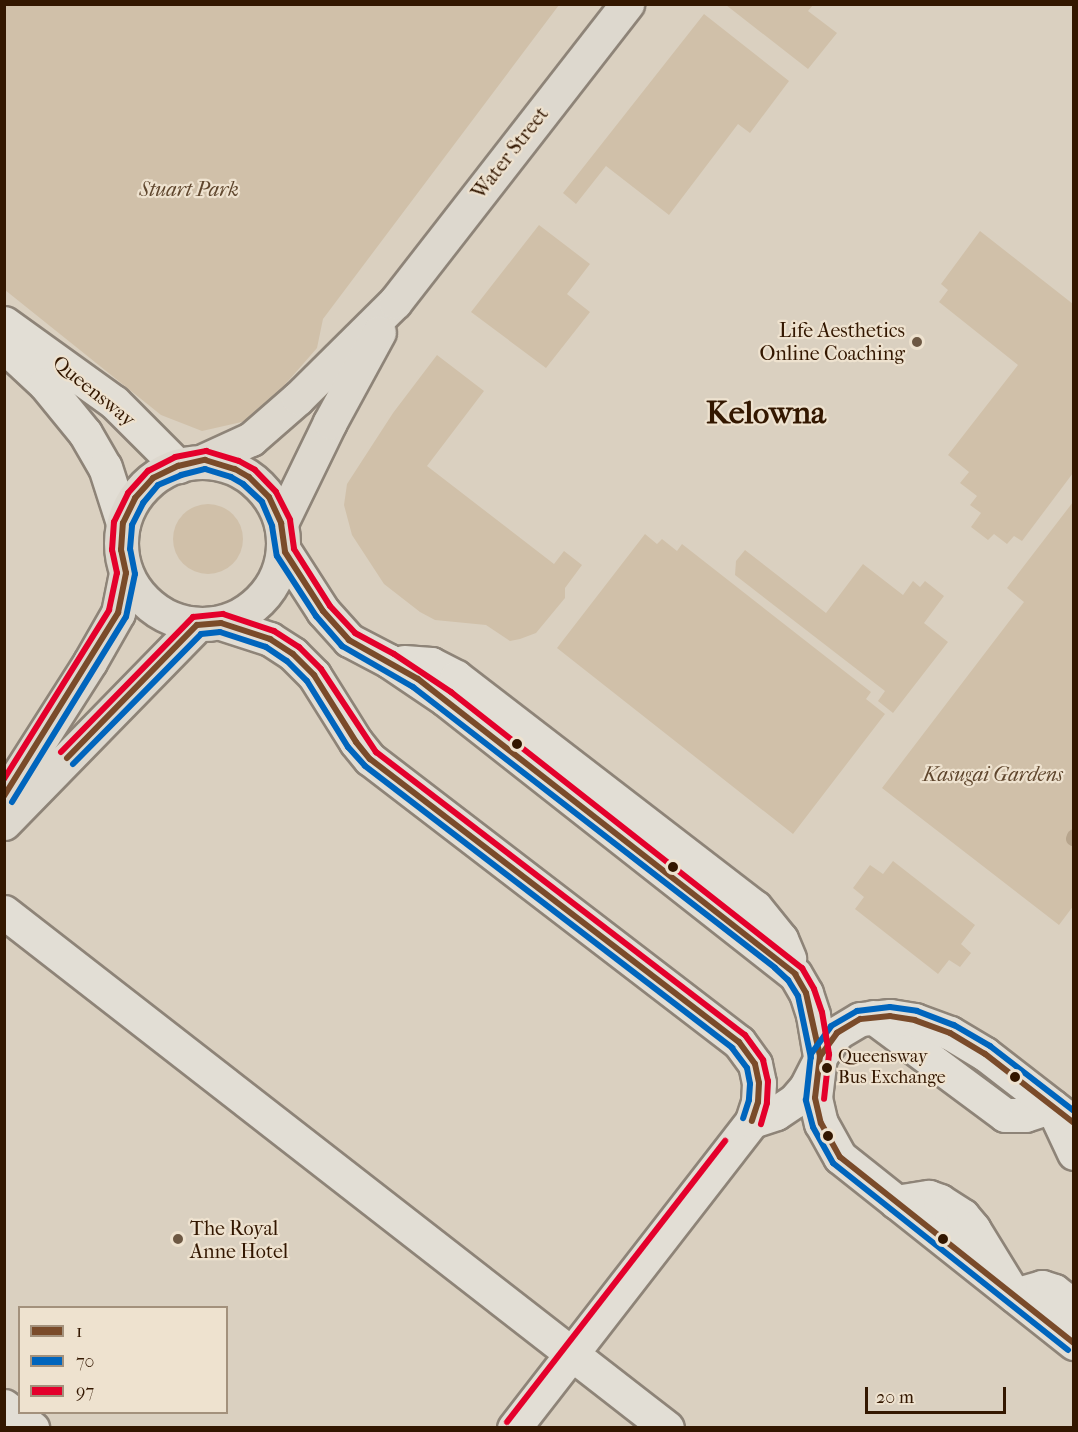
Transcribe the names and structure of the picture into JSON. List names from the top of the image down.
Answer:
{
  "streets": {
    "main road": ["Water Street"],
    "street": ["Queensway"]
  },
  "crossings": [
    ["Water Street", "Queensway"]
  ],
  "districts": ["Kelowna"],
  "parks": ["Stuart Park", "Kasugai Gardens"],
  "places": ["Life Aesthetics Online Coaching", "Queensway Bus Exchange", "The Royal Anne Hotel"],
  "lines": ["transit line 97", "transit line 1", "transit line 70"],
  "legend": ["1", "70", "97"],
  "scale_bar": "20 m"
}
